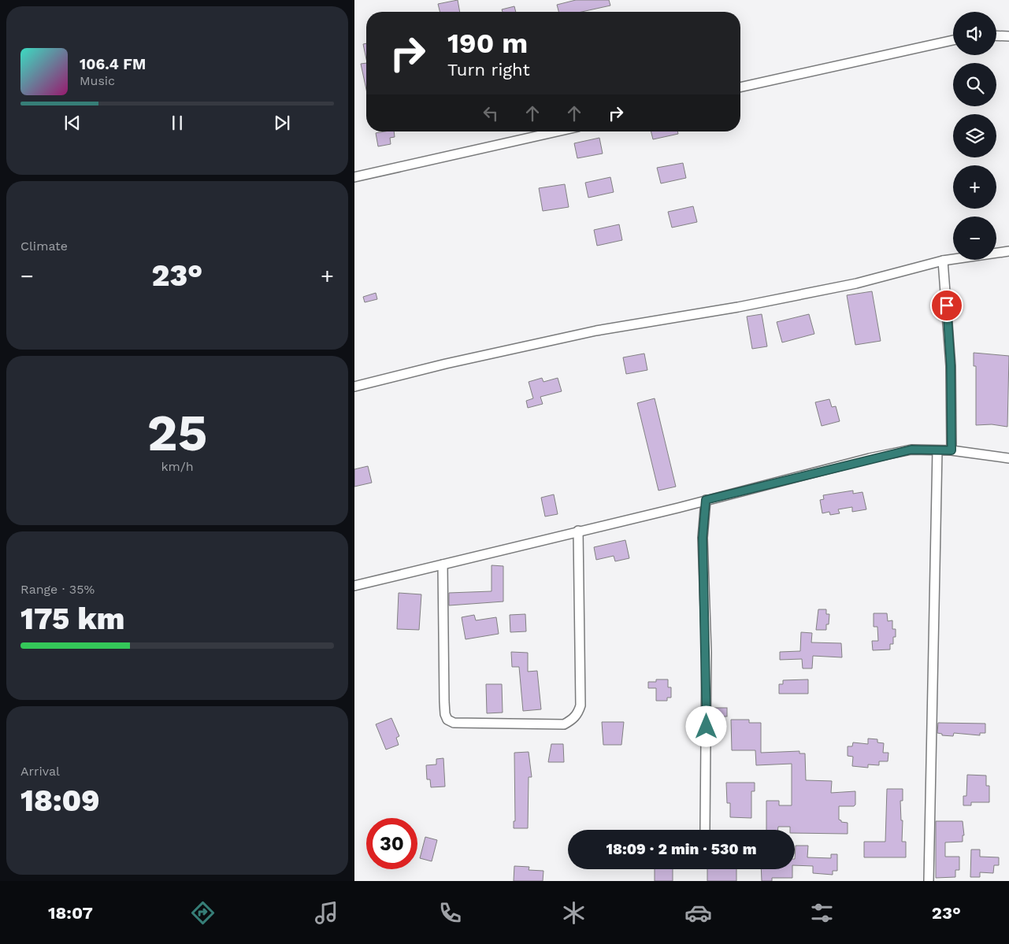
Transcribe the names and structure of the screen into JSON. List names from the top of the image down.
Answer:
{
  "page": {
    "map_buttons": ["+", "−"],
    "turn": ["190 m", "Turn right"],
    "song": ["106.4 FM", "Music"],
    "tile": [
      "Climate",
      ["25", "km/h"],
      ["Range · 35%", "175 km"],
      ["Arrival", "18:09"]
    ],
    "heat": ["−", "23°", "+"],
    "limit": "30",
    "trip": "18:09 · 2 min · 530 m",
    "tabs": ["18:07", "23°"]
  }
}
